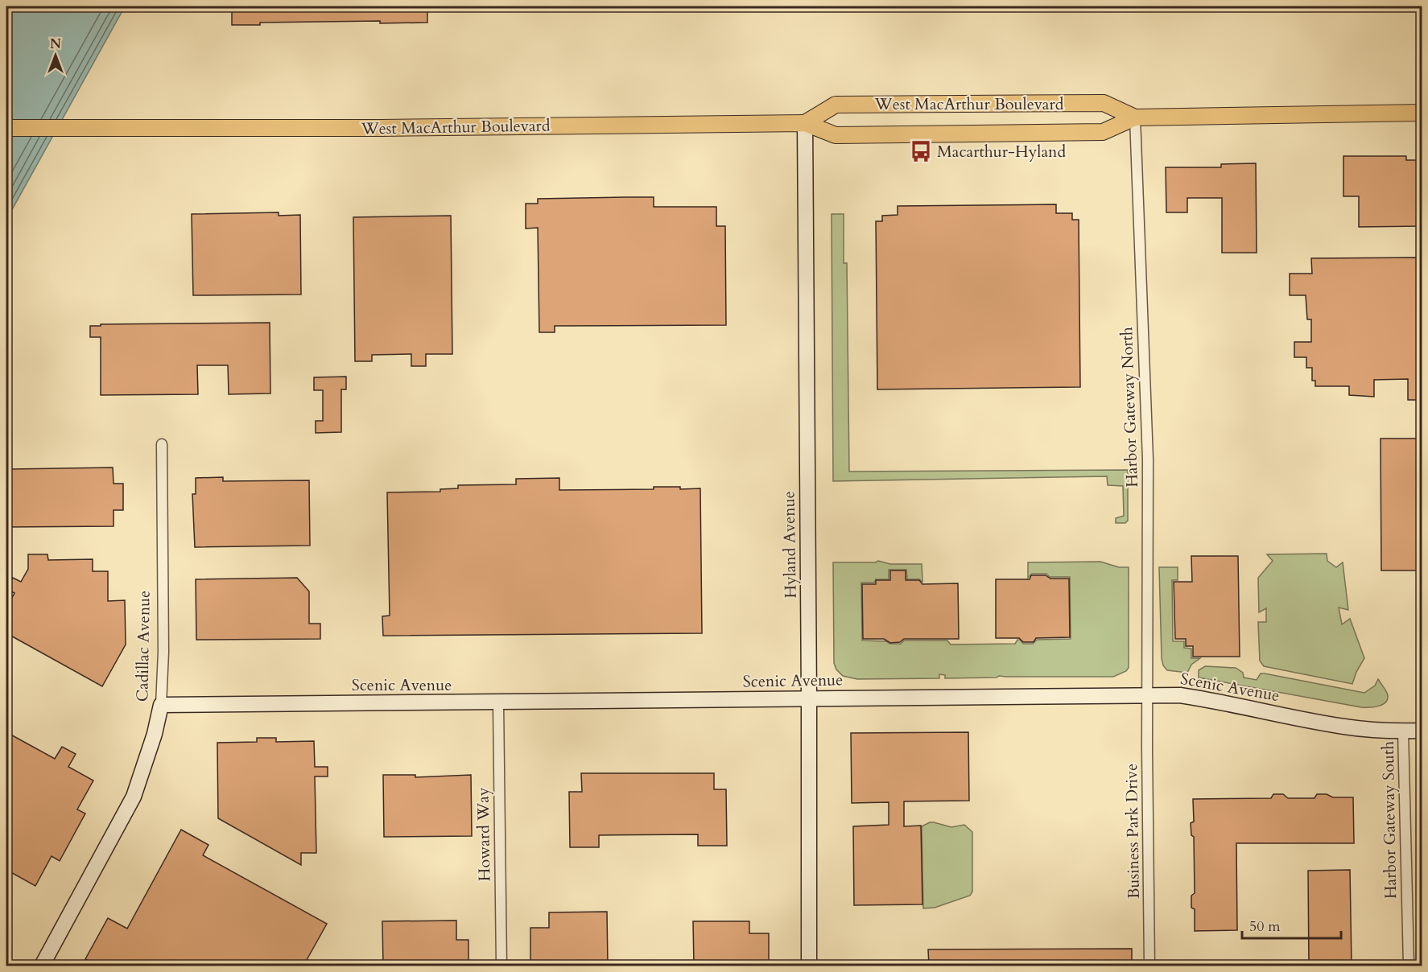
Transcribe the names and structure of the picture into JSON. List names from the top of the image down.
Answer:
{
  "streets": {
    "main road": ["West MacArthur Boulevard"],
    "street": [
      "Harbor Gateway North",
      "Hyland Avenue",
      "Cadillac Avenue",
      "Scenic Avenue",
      "Harbor Gateway South",
      "Business Park Drive",
      "Howard Way"
    ]
  },
  "crossings": [
    ["West MacArthur Boulevard", "Harbor Gateway North"],
    ["West MacArthur Boulevard", "Hyland Avenue"],
    ["Harbor Gateway North", "Scenic Avenue"],
    ["Harbor Gateway North", "Business Park Drive"],
    ["Hyland Avenue", "Scenic Avenue"],
    ["Cadillac Avenue", "Scenic Avenue"],
    ["Scenic Avenue", "Harbor Gateway South"],
    ["Scenic Avenue", "Business Park Drive"],
    ["Scenic Avenue", "Howard Way"]
  ],
  "places": {
    "bus stop": ["Macarthur-Hyland"]
  },
  "scale_bar": "50 m",
  "north": "top"
}
